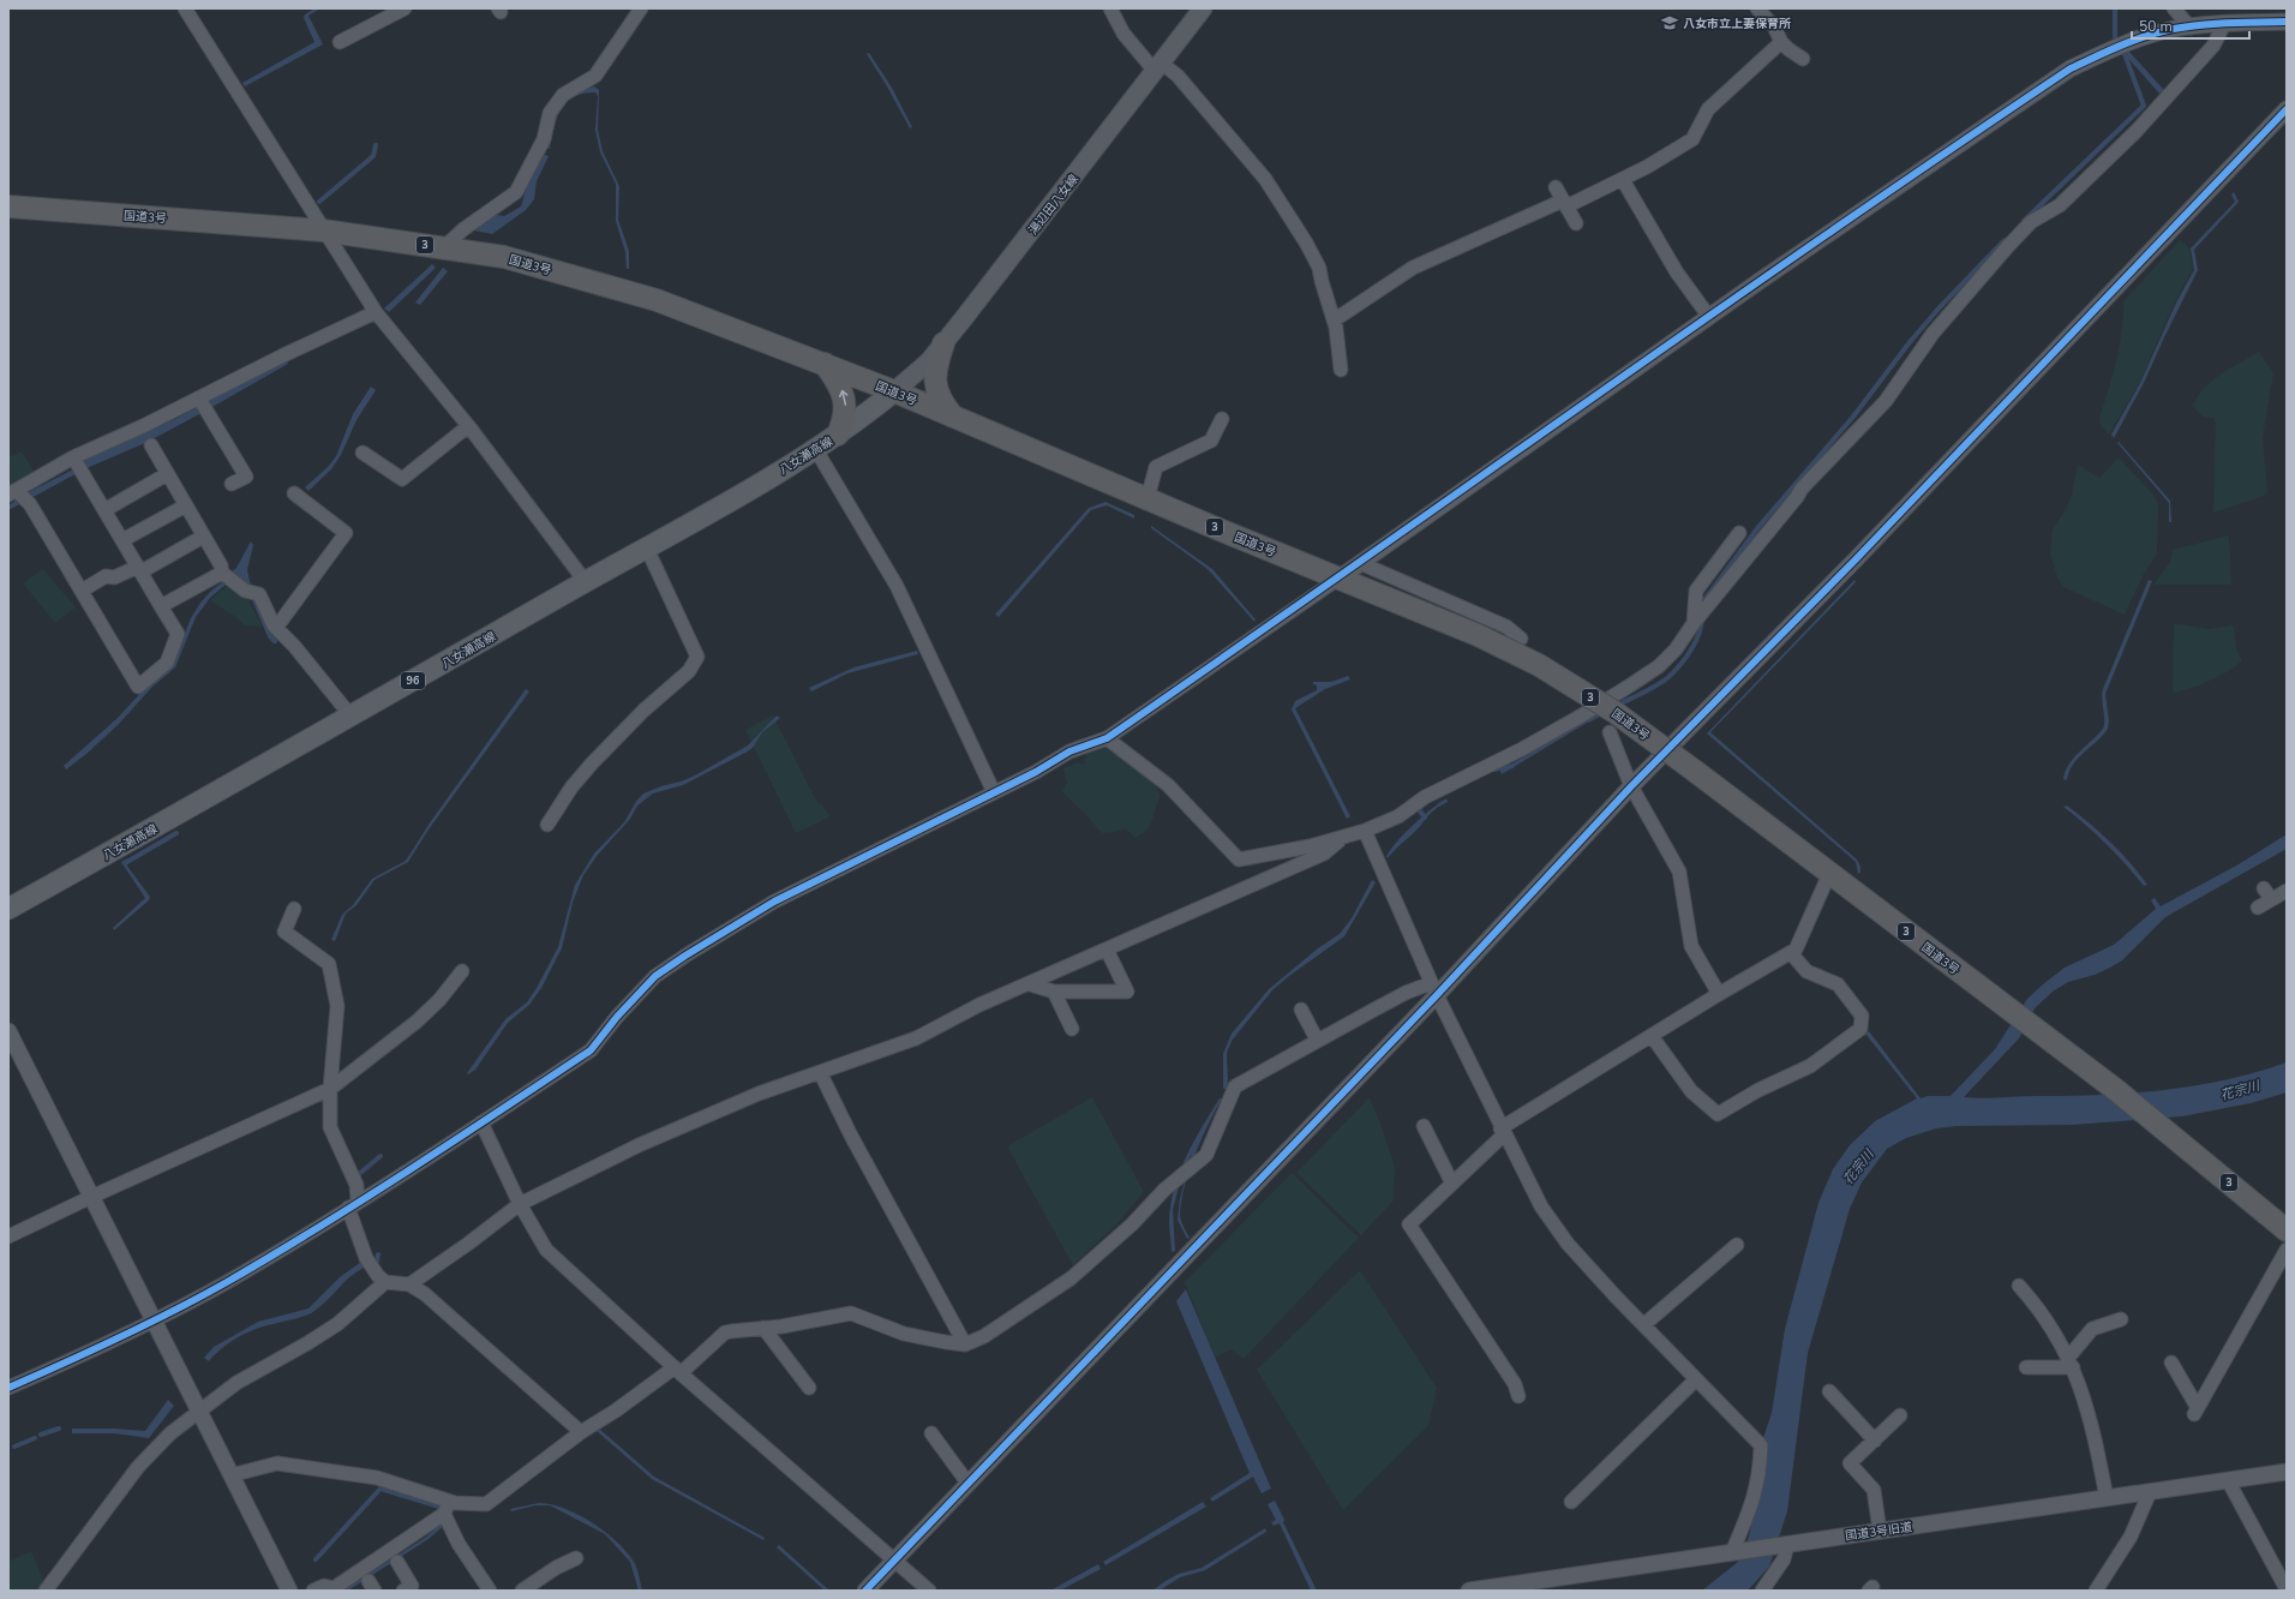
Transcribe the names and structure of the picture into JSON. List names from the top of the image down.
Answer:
{
  "streets": {
    "highway": ["国道3号", "3"],
    "main road": ["湯辺田八女線", "八女瀬高線", "96"],
    "street": ["国道3号旧道"]
  },
  "crossings": [
    ["湯辺田八女線", "国道3号"],
    ["湯辺田八女線", "八女瀬高線"],
    ["国道3号", "八女瀬高線"]
  ],
  "water": ["花宗川"],
  "places": {
    "school or university": ["八女市立上妻保育所"]
  },
  "scale_bar": "50 m"
}
